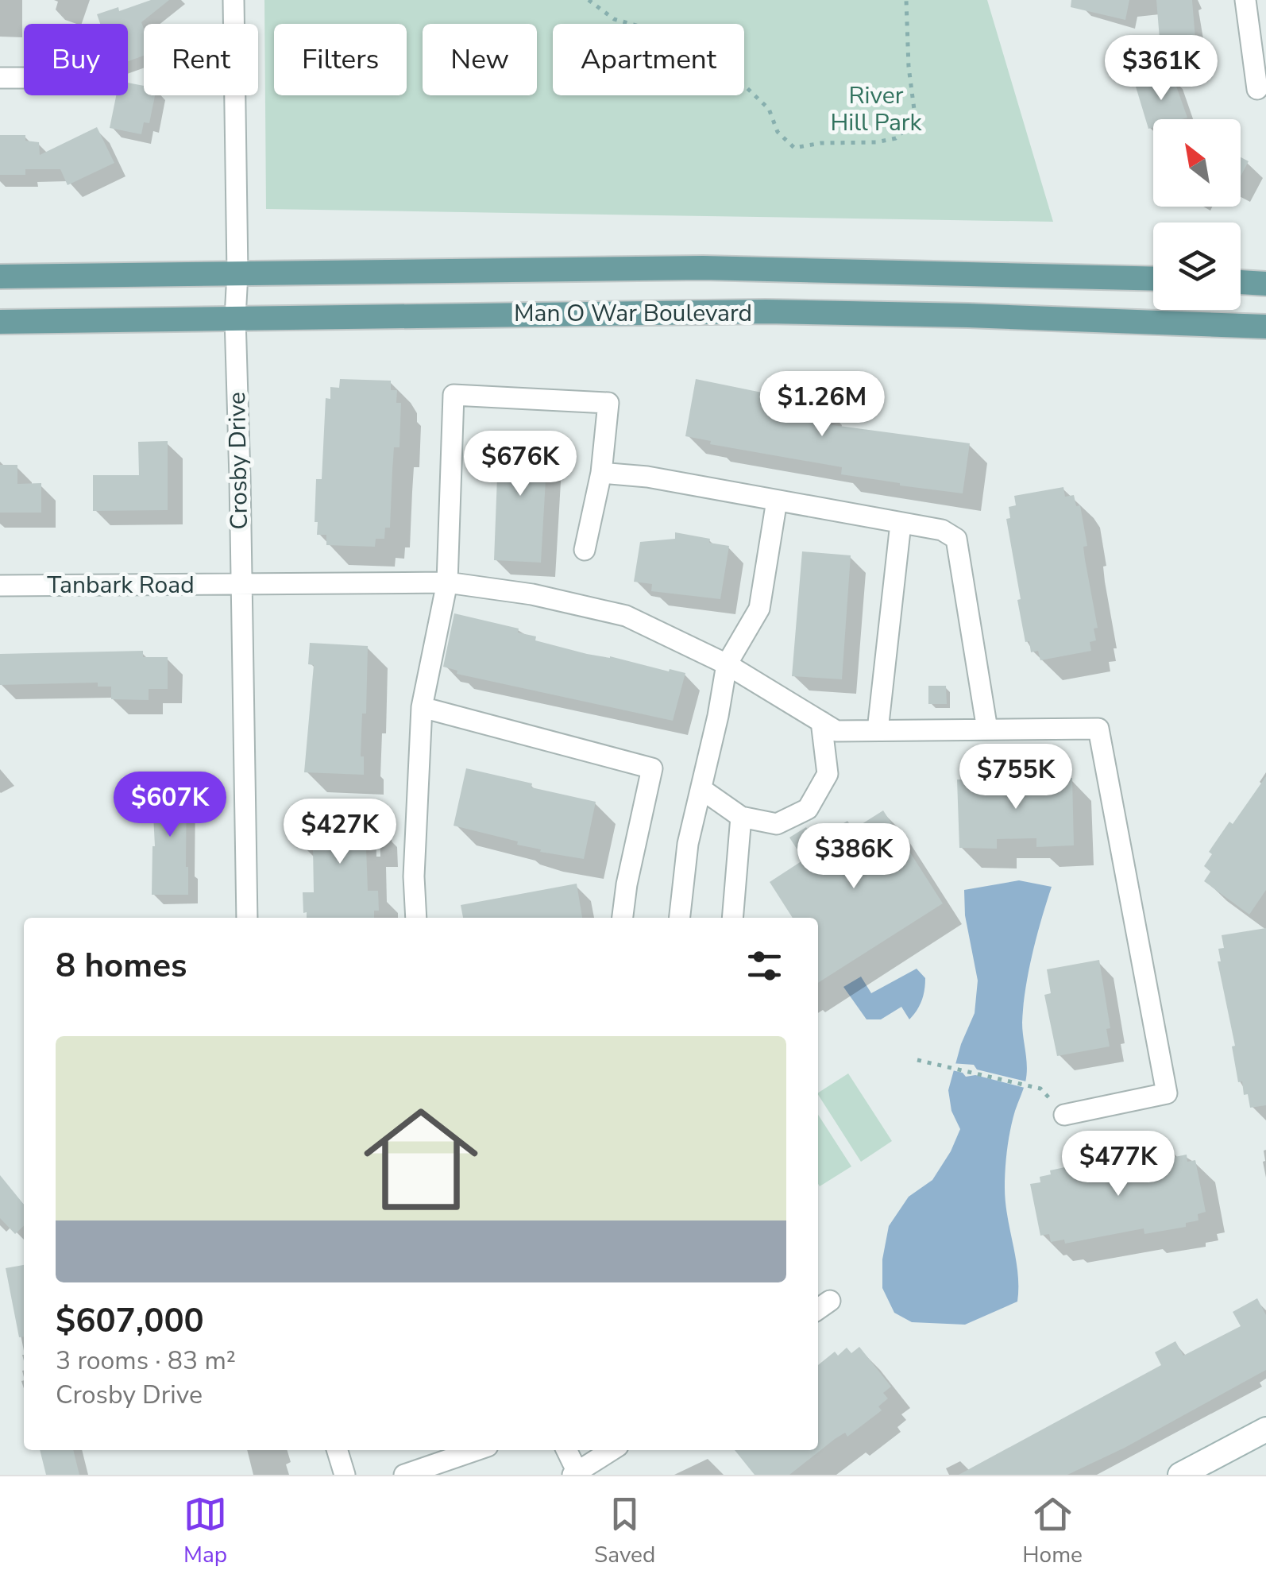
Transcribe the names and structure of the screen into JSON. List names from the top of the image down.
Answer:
{
  "streets": {
    "main road": ["Man O War Boulevard"],
    "street": ["Crosby Drive", "Tanbark Road"]
  },
  "crossings": [
    ["Man O War Boulevard", "Crosby Drive"],
    ["Crosby Drive", "Tanbark Road"]
  ],
  "parks": ["River Hill Park"],
  "north": "top left",
  "page": {
    "chip": [
      "Buy",
      "Rent",
      "Filters",
      "New",
      "Apartment"
    ],
    "price": [
      "$361K",
      "$1.26M",
      "$676K",
      "$755K",
      "$607K",
      "$427K",
      "$386K",
      "$477K"
    ],
    "heading": "8 homes",
    "list": [
      {
        "name": "$607,000",
        "note": "3 rooms · 83 m² · Crosby Drive"
      }
    ],
    "tabs": ["Map", "Saved", "Home"]
  }
}
